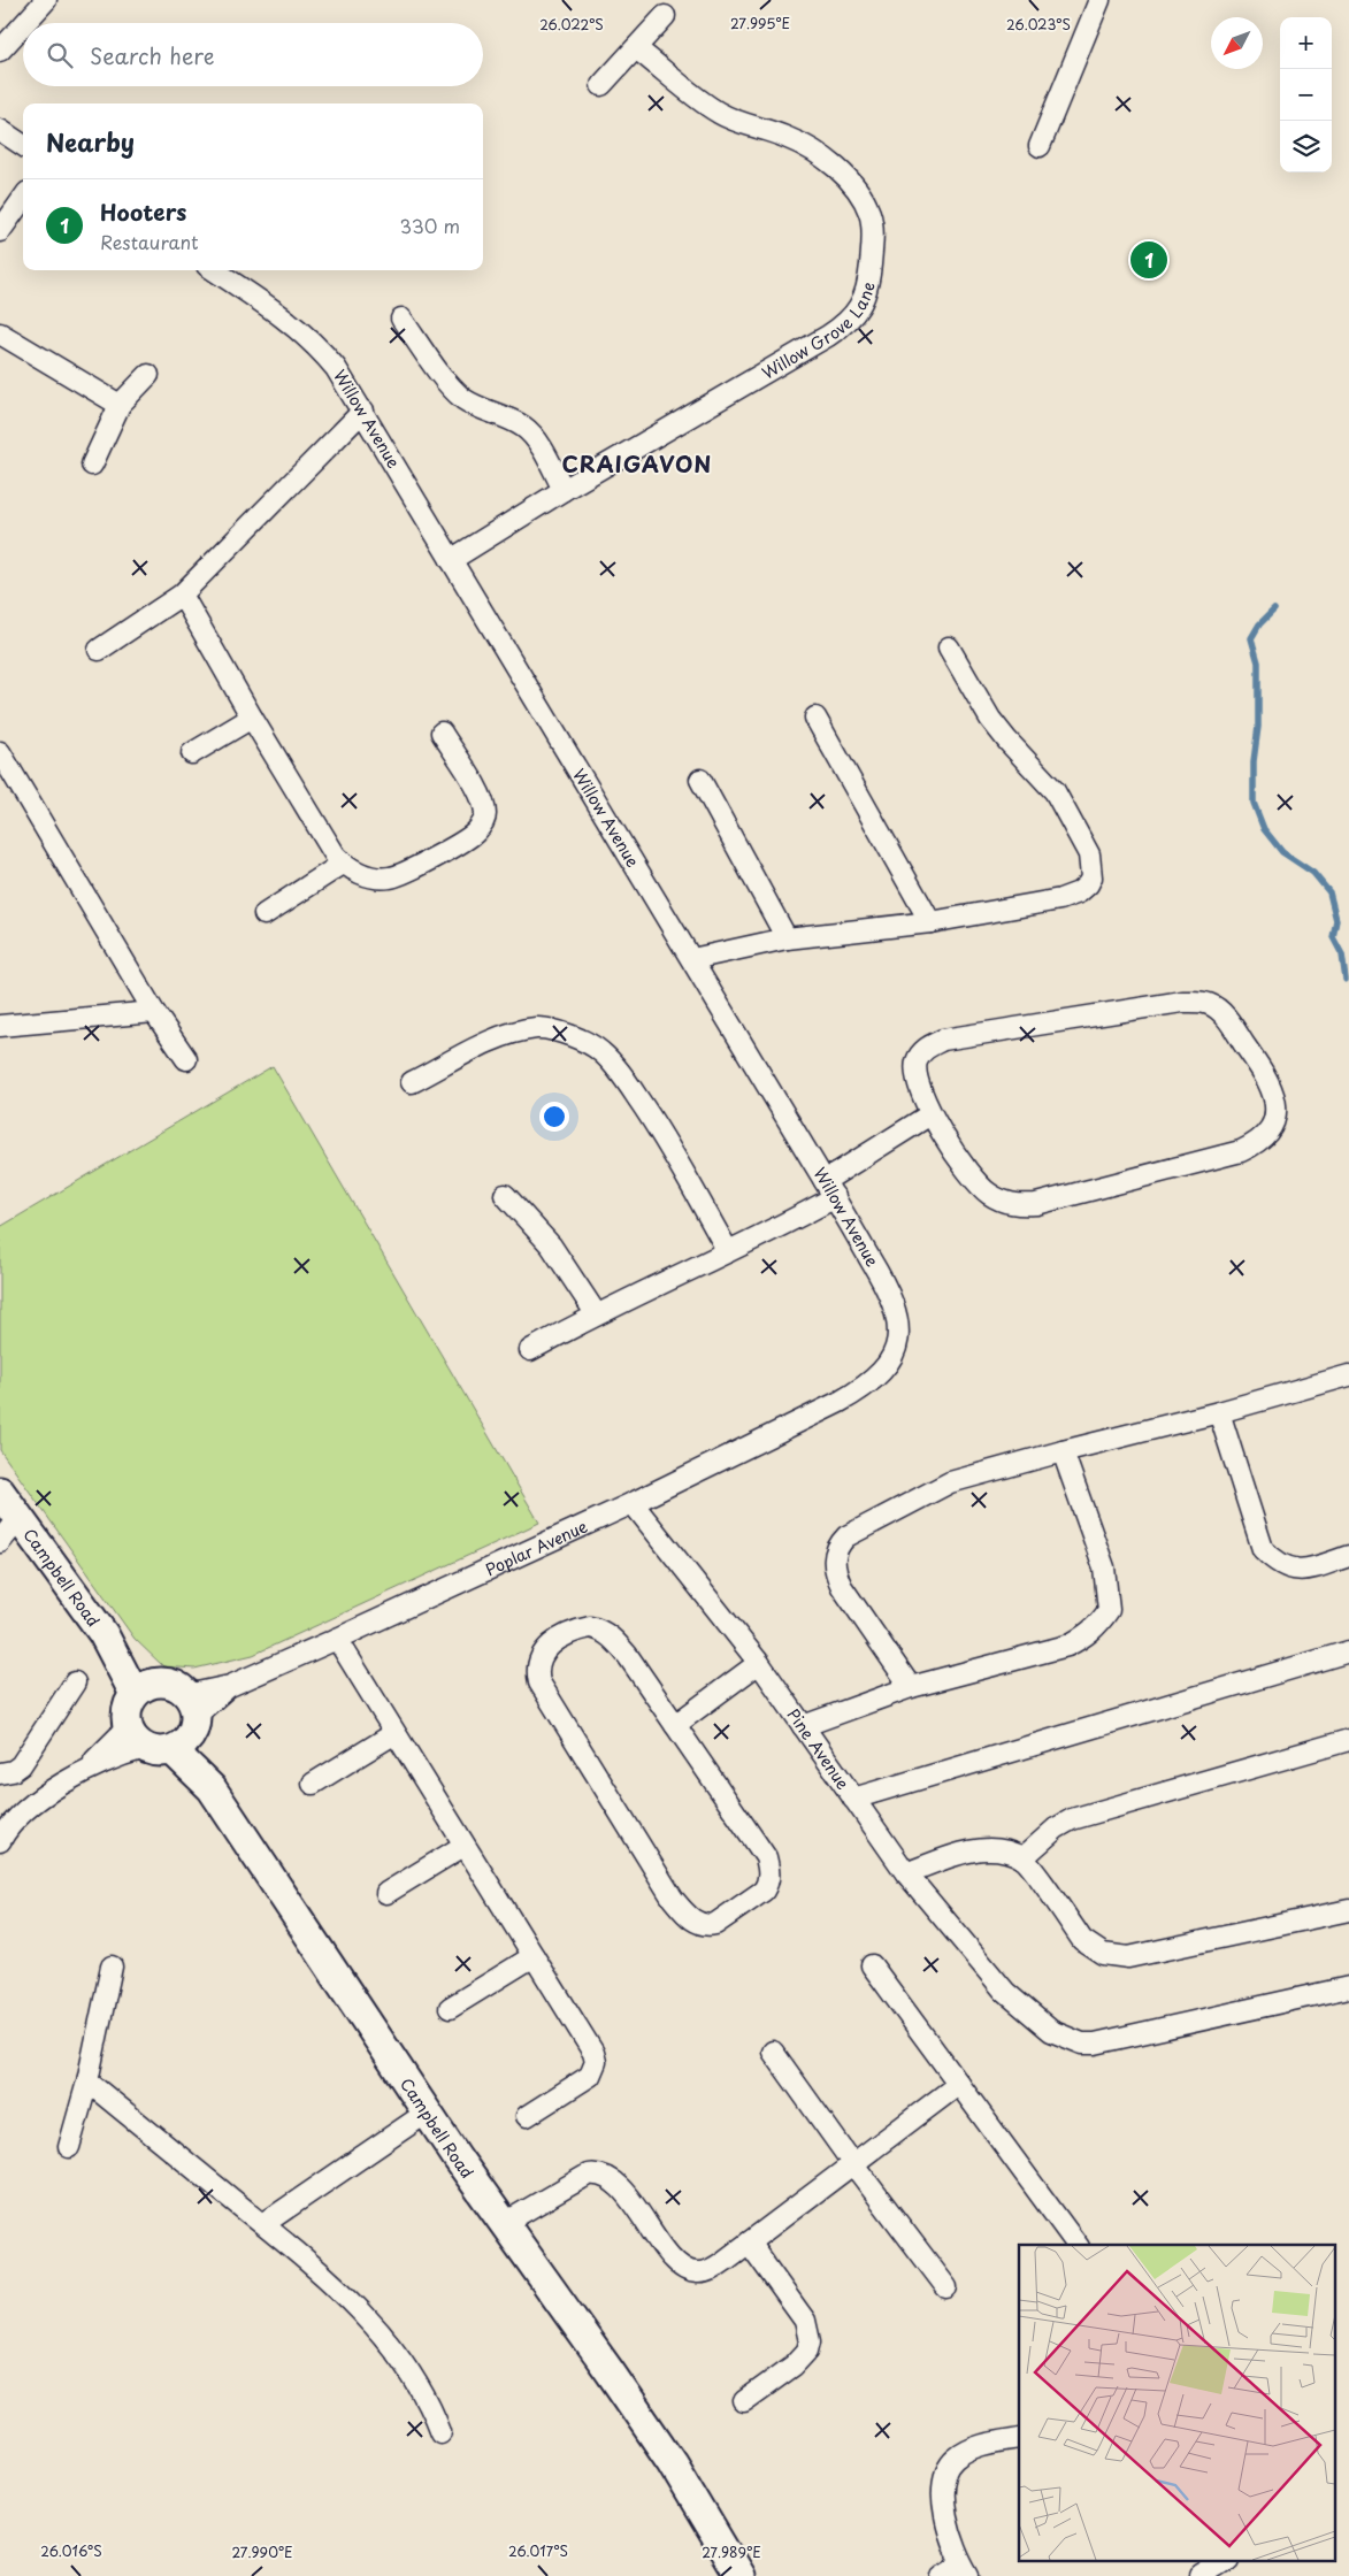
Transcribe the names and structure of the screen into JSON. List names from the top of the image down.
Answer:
{
  "streets": {
    "street": [
      "Willow Grove Lane",
      "Willow Avenue",
      "Poplar Avenue",
      "Campbell Road",
      "Pine Avenue"
    ]
  },
  "crossings": [
    ["Willow Grove Lane", "Willow Avenue"],
    ["Willow Avenue", "Poplar Avenue"],
    ["Poplar Avenue", "Campbell Road"],
    ["Poplar Avenue", "Pine Avenue"]
  ],
  "districts": ["CRAIGAVON"],
  "north": "bottom left",
  "page": {
    "map_buttons": ["+", "−"],
    "search": "Search here",
    "heading": "Nearby",
    "list": [
      {
        "mark": "1",
        "name": "Hooters",
        "note": "Restaurant",
        "value": "330 m"
      }
    ],
    "pins": "1"
  },
  "coordinates": [
    "27.995°E",
    "26.022°S",
    "26.023°S",
    "26.016°S",
    "26.017°S",
    "27.990°E",
    "27.989°E"
  ]
}
